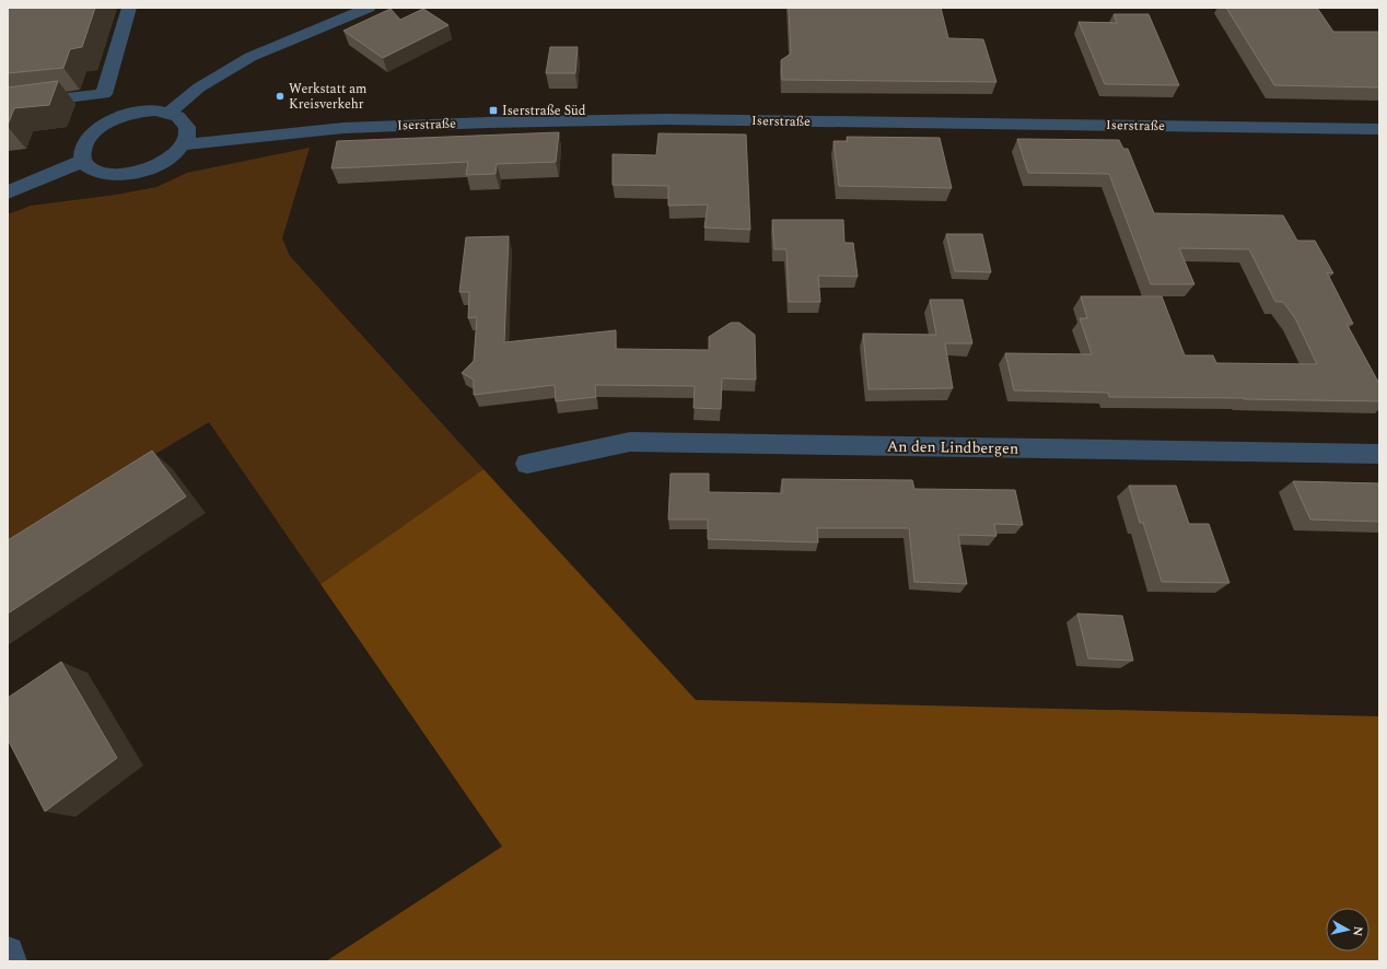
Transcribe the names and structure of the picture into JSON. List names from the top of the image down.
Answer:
{
  "streets": {
    "street": ["Iserstraße", "An den Lindbergen"]
  },
  "places": {
    "other": ["Werkstatt am Kreisverkehr"],
    "transit": ["Iserstraße Süd"]
  },
  "north": "right"
}
